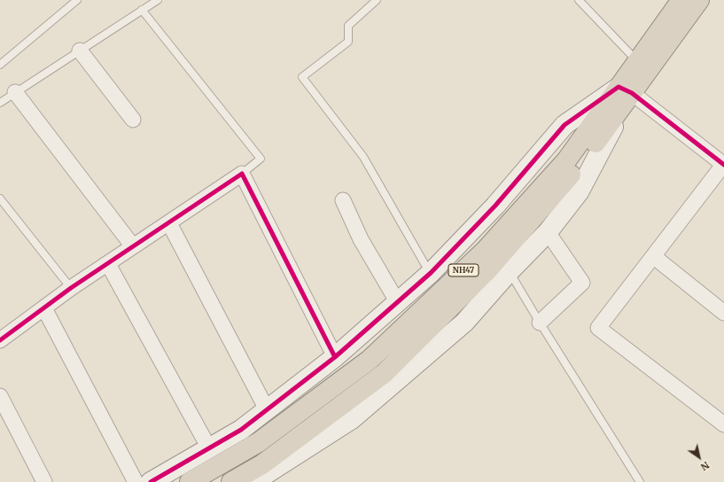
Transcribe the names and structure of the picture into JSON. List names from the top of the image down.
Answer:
{
  "streets": {
    "highway": ["NH47"]
  },
  "north": "bottom right"
}
